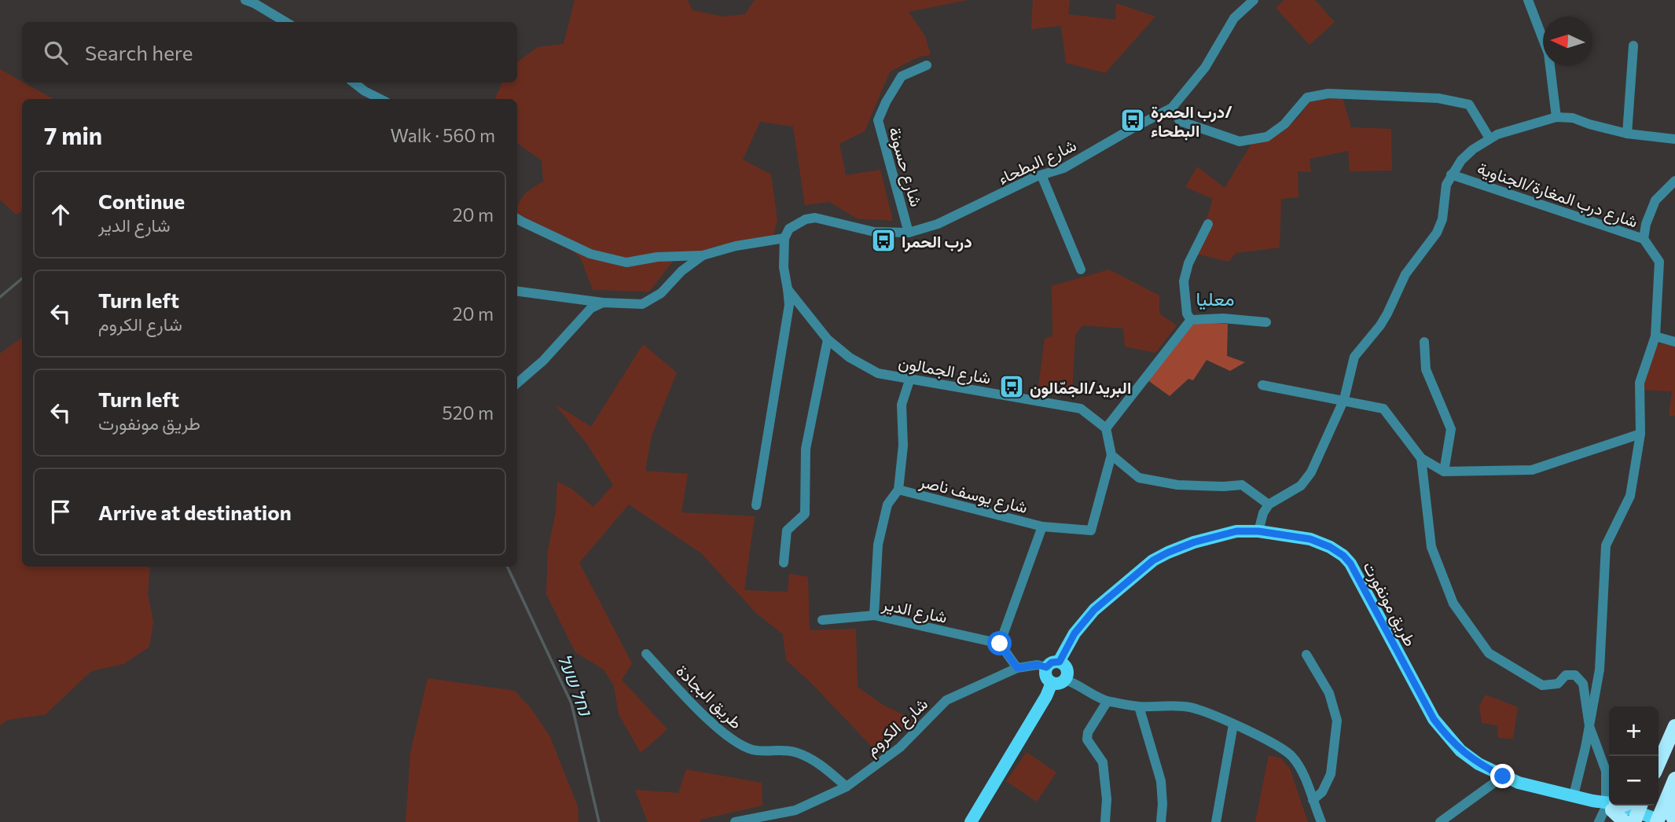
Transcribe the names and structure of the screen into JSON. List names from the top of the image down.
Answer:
{
  "streets": {
    "main road": ["طريق مونفورت"],
    "street": [
      "شارع البطحاء",
      "شارع حسونة",
      "شارع درب المغارة/الجناوية",
      "شارع الجمالون",
      "شارع يوسف ناصر",
      "شارع الدير",
      "طريق البجادة",
      "شارع الكروم"
    ]
  },
  "crossings": [
    ["شارع البطحاء", "شارع حسونة"],
    ["شارع البطحاء", "شارع الجمالون"],
    ["شارع درب المغارة/الجناوية", "طريق مونفورت"],
    ["شارع الجمالون", "شارع يوسف ناصر"],
    ["شارع يوسف ناصر", "شارع الدير"],
    ["طريق مونفورت", "شارع الكروم"],
    ["طريق البجادة", "شارع الكروم"]
  ],
  "districts": ["معليا"],
  "water": ["נחל שעל"],
  "places": {
    "bus stop": ["درب الحمرة/ البطحاء", "درب الحمرا", "البريد/الجمّالون"]
  },
  "north": "left",
  "page": {
    "search": "Search here",
    "heading": ["7 min", "Walk · 560 m"],
    "list": [
      ["Continue", "شارع الدير", "20 m"],
      ["Turn left", "شارع الكروم", "20 m"],
      ["Turn left", "طريق مونفورت", "520 m"],
      "Arrive at destination"
    ],
    "map_buttons": ["+", "−"]
  }
}
